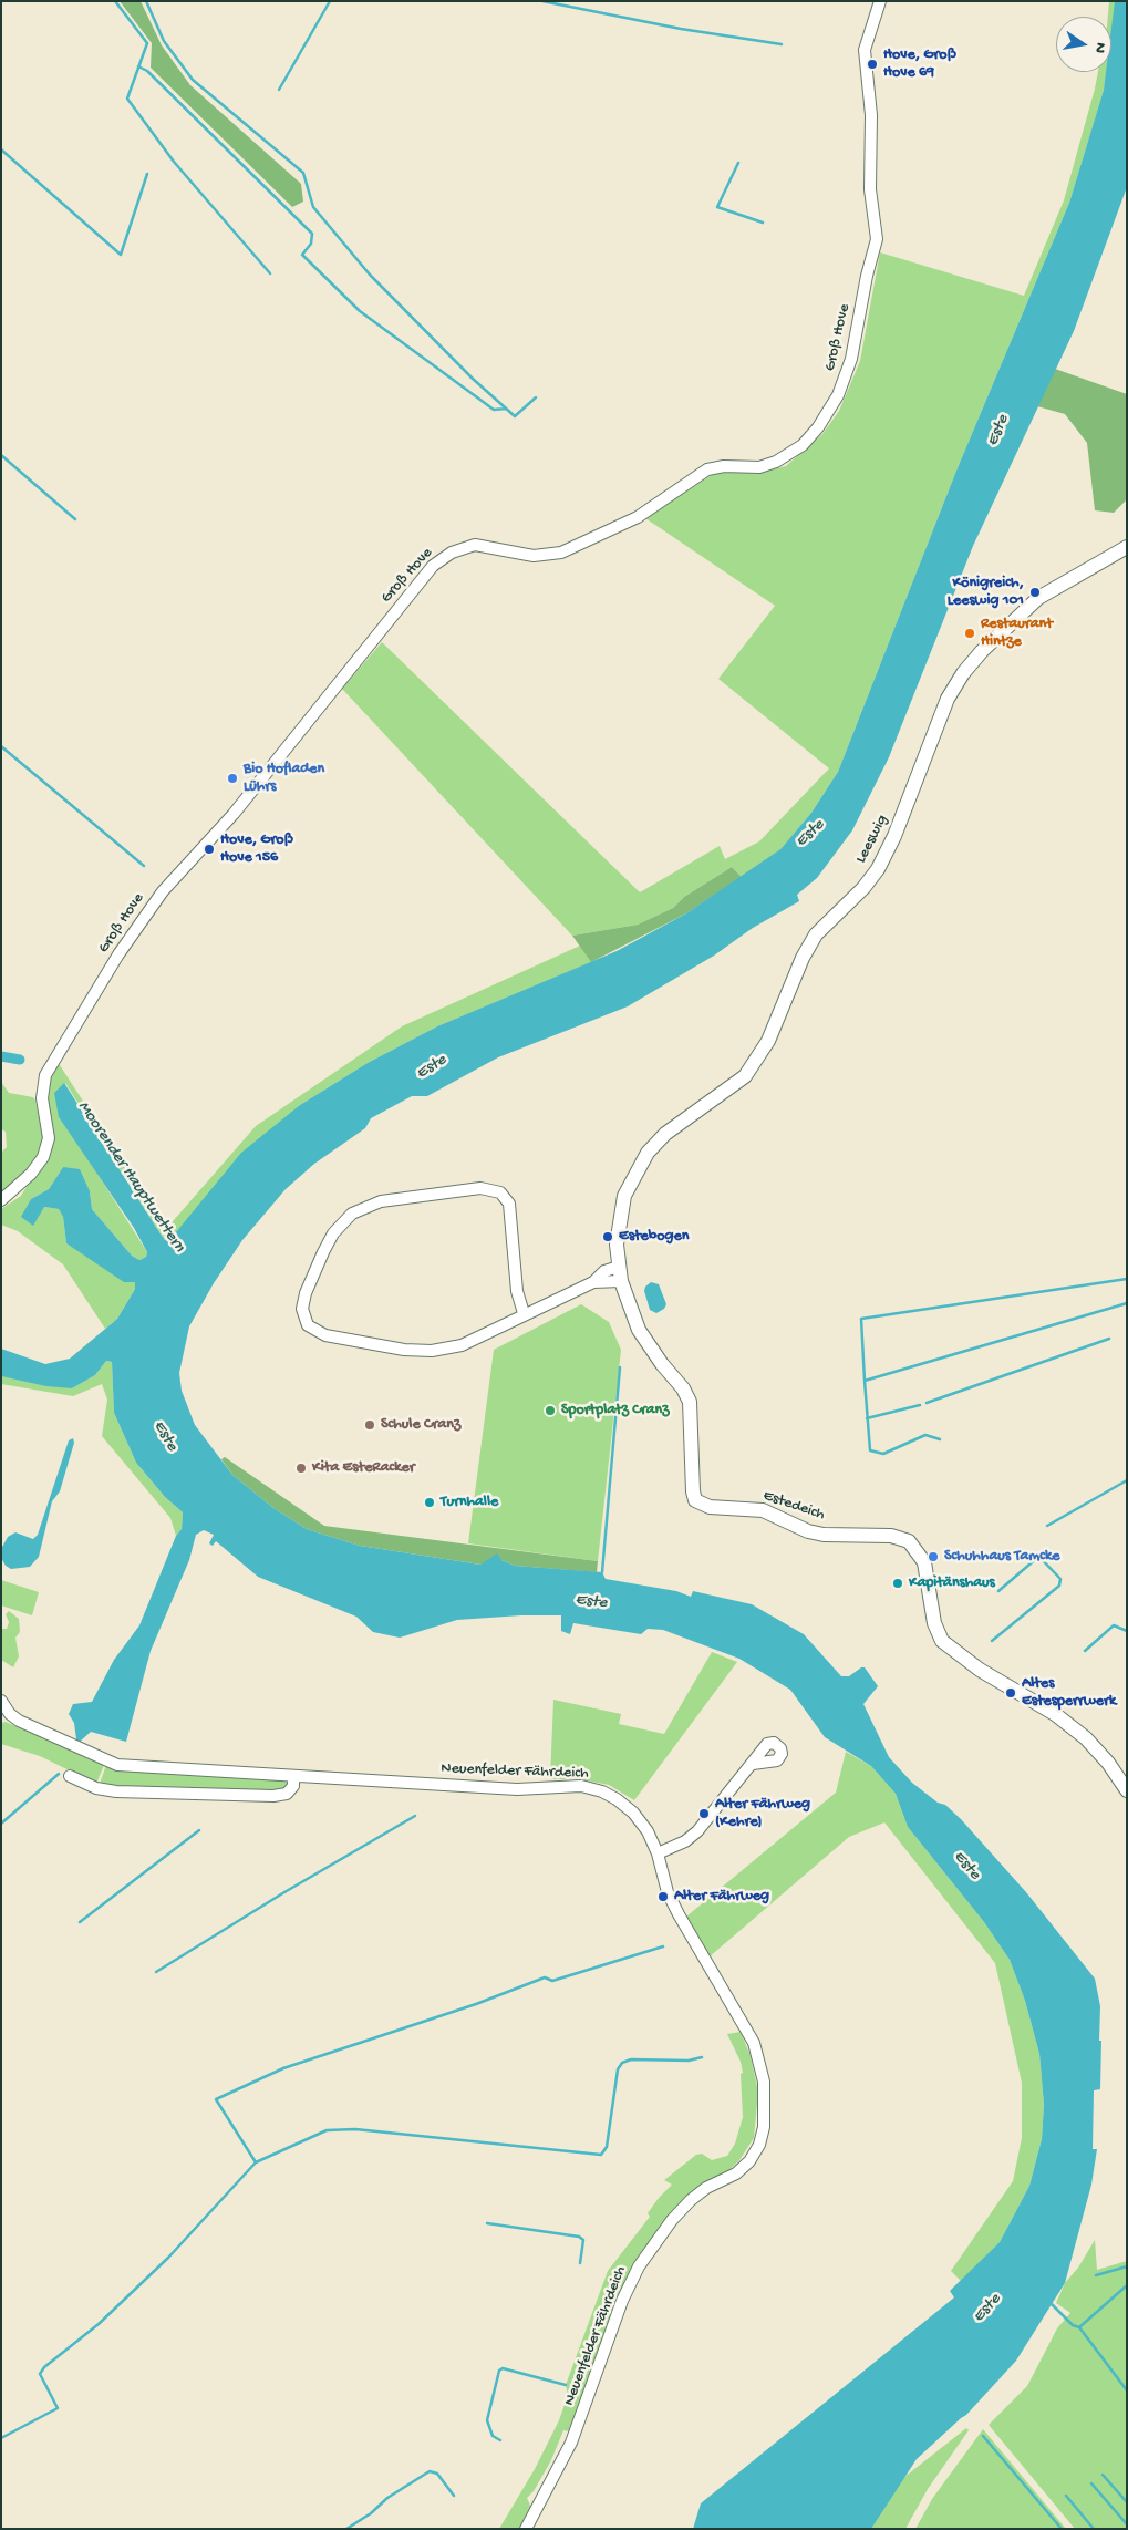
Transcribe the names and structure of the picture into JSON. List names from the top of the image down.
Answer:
{
  "streets": {
    "street": [
      "Groß Hove",
      "Leeswig",
      "Estedeich",
      "Neuenfelder Fährdeich"
    ]
  },
  "crossings": [
    ["Leeswig", "Estedeich"]
  ],
  "water": ["Este", "Moorender Hauptwettern"],
  "places": [
    "Hove, Groß Hove 69",
    "Königreich, Leeswig 101",
    "Restaurant Hintze",
    "Bio Hofladen Lührs",
    "Hove, Groß Hove 156",
    "Estebogen",
    "Sportplatz Cranz",
    "Schule Cranz",
    "Kita EsteRacker",
    "Turnhalle",
    "Schuhhaus Tamcke",
    "Kapitänshaus",
    "Altes Estesperrwerk",
    "Alter Fährweg (Kehre)",
    "Alter Fährweg"
  ],
  "north": "right"
}
